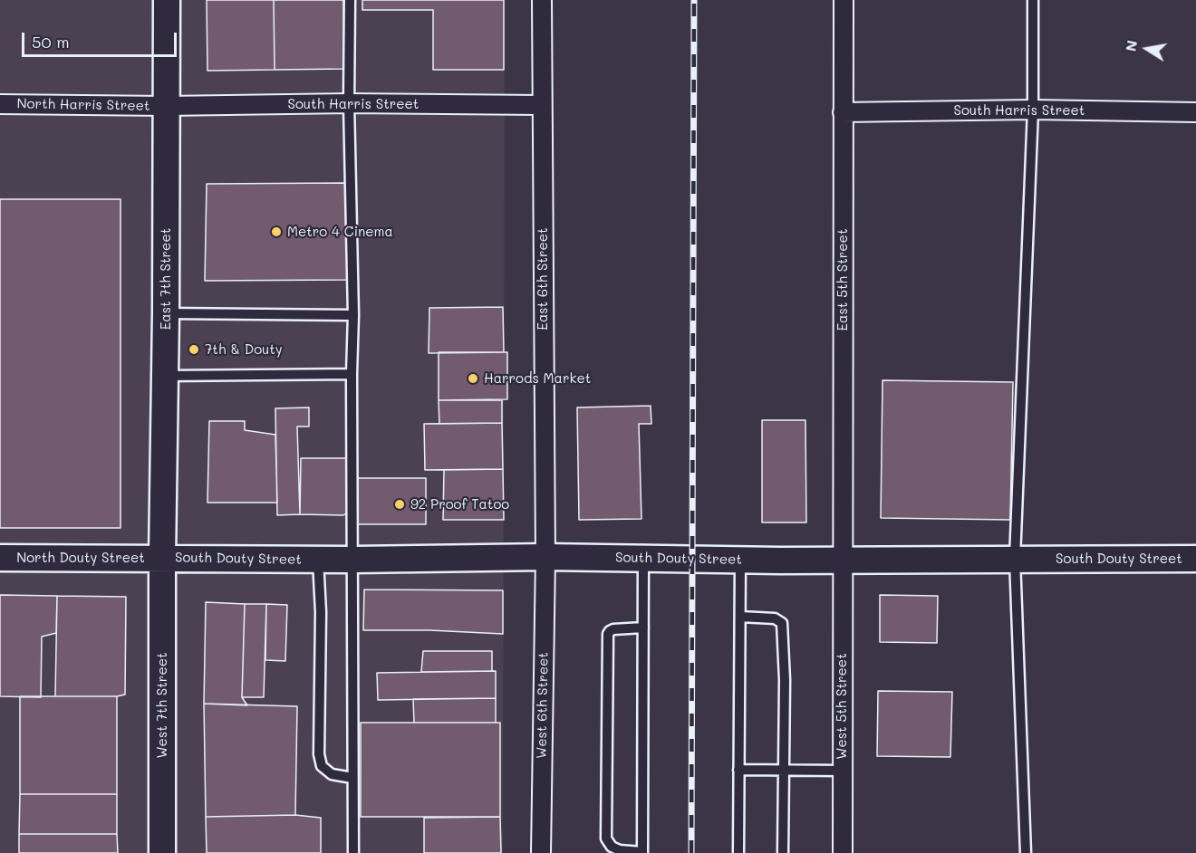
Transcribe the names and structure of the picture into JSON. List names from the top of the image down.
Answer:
{
  "streets": {
    "street": [
      "South Harris Street",
      "North Harris Street",
      "East 7th Street",
      "East 6th Street",
      "East 5th Street",
      "North Douty Street",
      "South Douty Street",
      "West 7th Street",
      "West 6th Street",
      "West 5th Street"
    ]
  },
  "crossings": [
    ["South Harris Street", "North Harris Street"],
    ["South Harris Street", "East 7th Street"],
    ["South Harris Street", "East 6th Street"],
    ["South Harris Street", "East 5th Street"],
    ["North Harris Street", "East 7th Street"],
    ["East 7th Street", "North Douty Street"],
    ["East 7th Street", "South Douty Street"],
    ["East 7th Street", "West 7th Street"],
    ["East 6th Street", "South Douty Street"],
    ["East 6th Street", "West 6th Street"],
    ["East 5th Street", "South Douty Street"],
    ["East 5th Street", "West 5th Street"],
    ["North Douty Street", "South Douty Street"],
    ["North Douty Street", "West 7th Street"],
    ["South Douty Street", "West 7th Street"],
    ["South Douty Street", "West 6th Street"],
    ["South Douty Street", "West 5th Street"]
  ],
  "places": [
    "Metro 4 Cinema",
    "7th & Douty",
    "Harrods Market",
    "92 Proof Tatoo"
  ],
  "scale_bar": "50 m",
  "north": "left"
}
